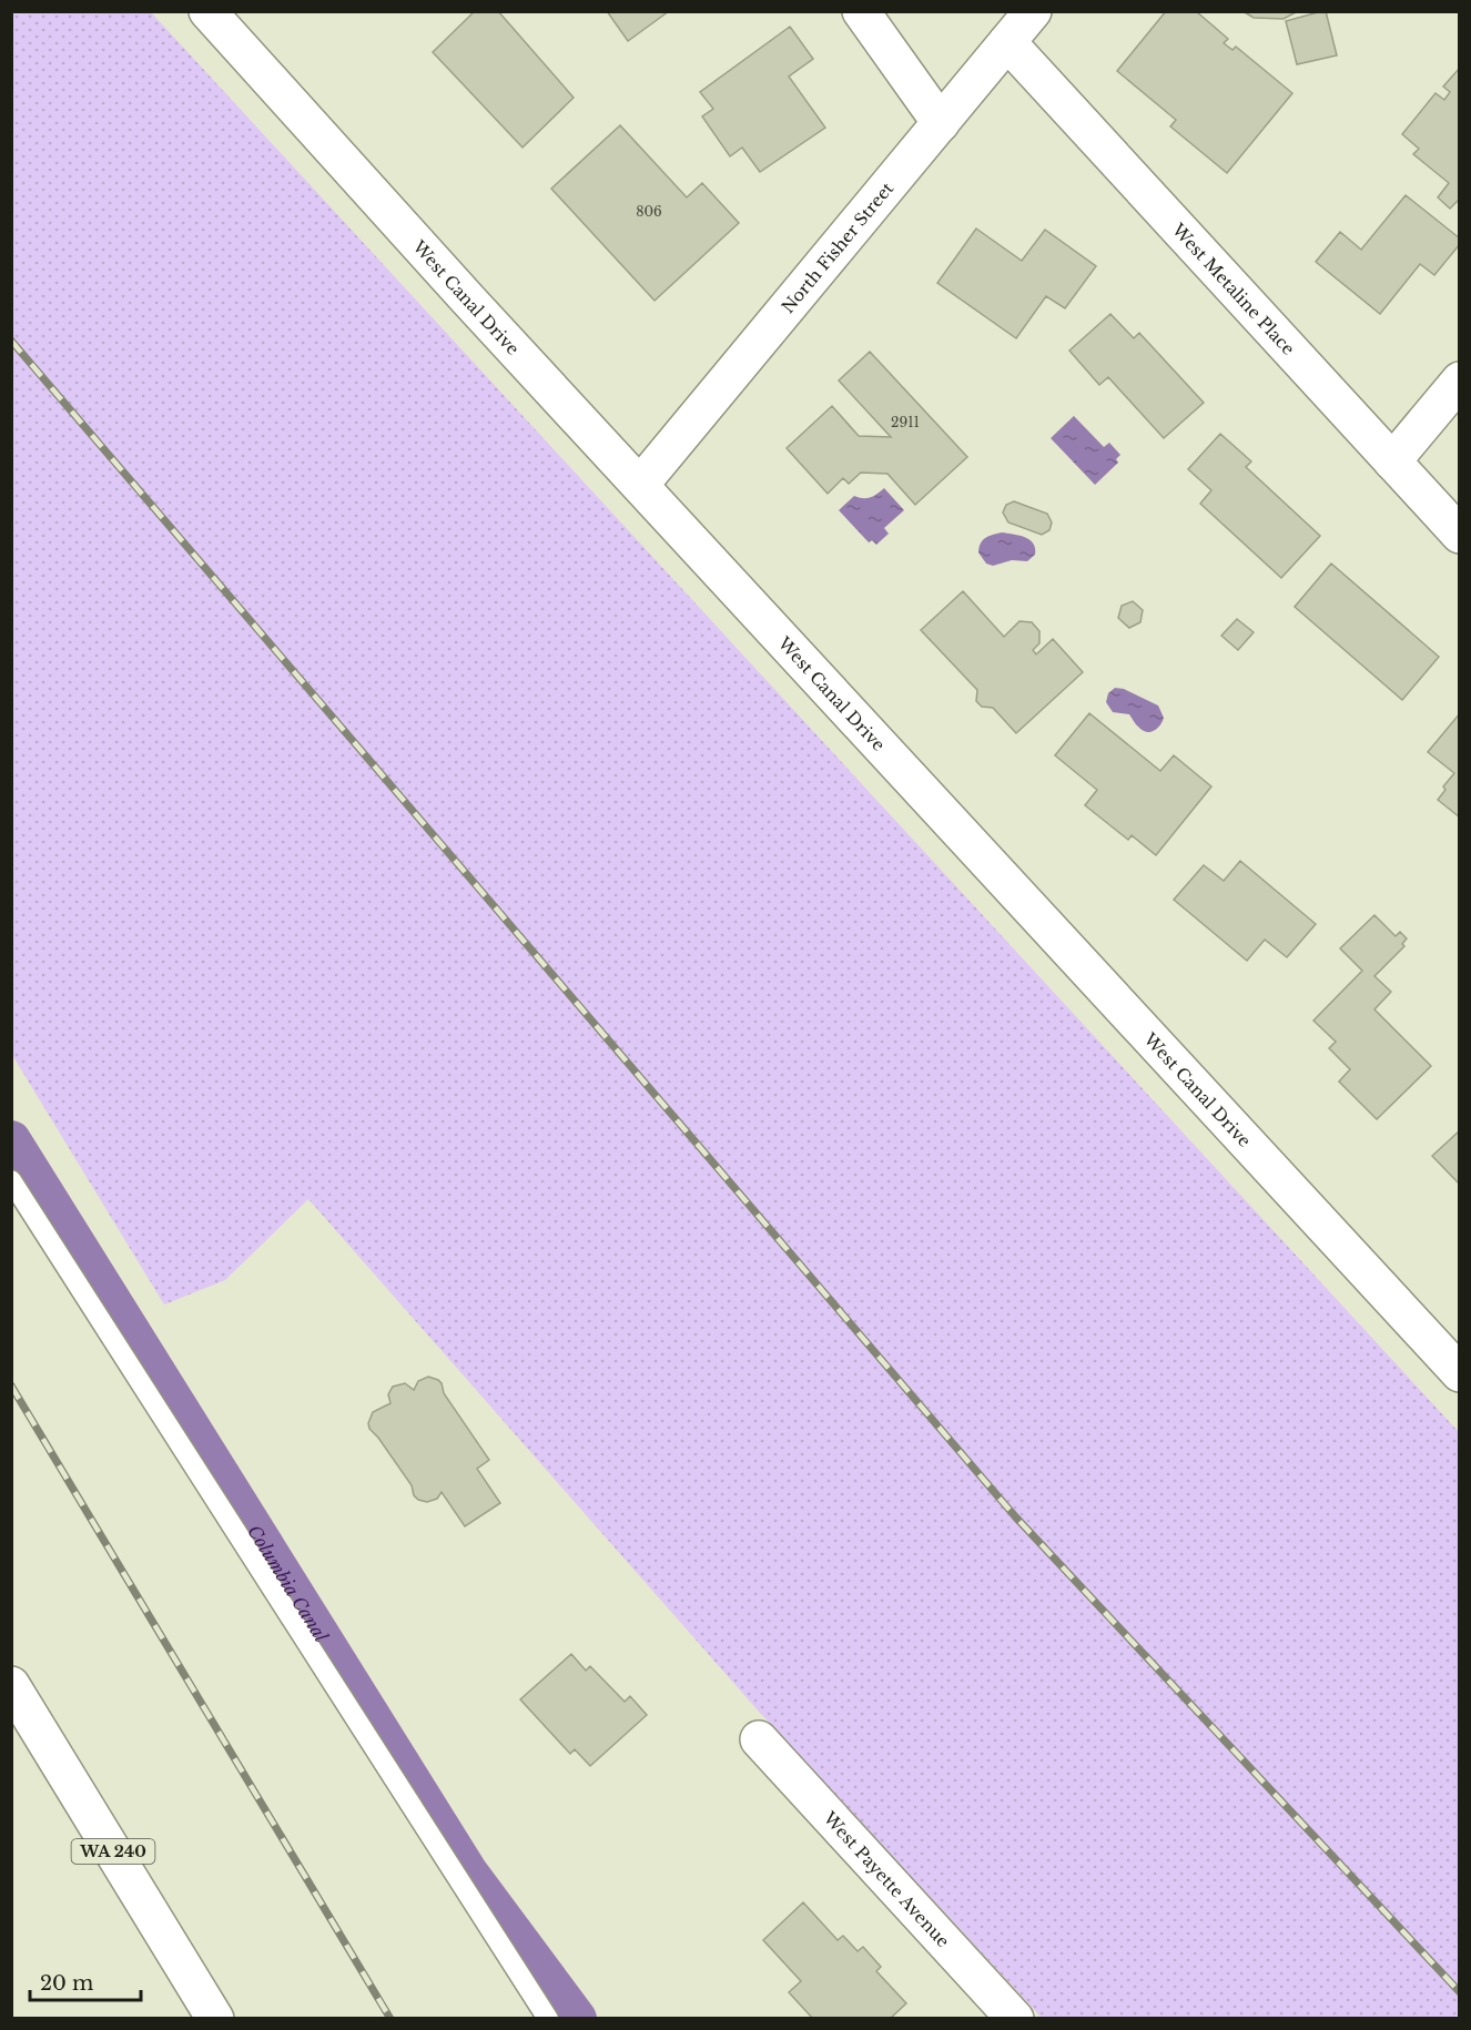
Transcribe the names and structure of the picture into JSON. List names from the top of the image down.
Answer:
{
  "streets": {
    "main road": [
      "North Fisher Street",
      "West Metaline Place",
      "West Canal Drive",
      "WA 240",
      "West Payette Avenue"
    ]
  },
  "crossings": [
    ["North Fisher Street", "West Metaline Place"],
    ["North Fisher Street", "West Canal Drive"]
  ],
  "water": ["Columbia Canal"],
  "house_numbers": ["806", "2911"],
  "scale_bar": "20 m"
}
